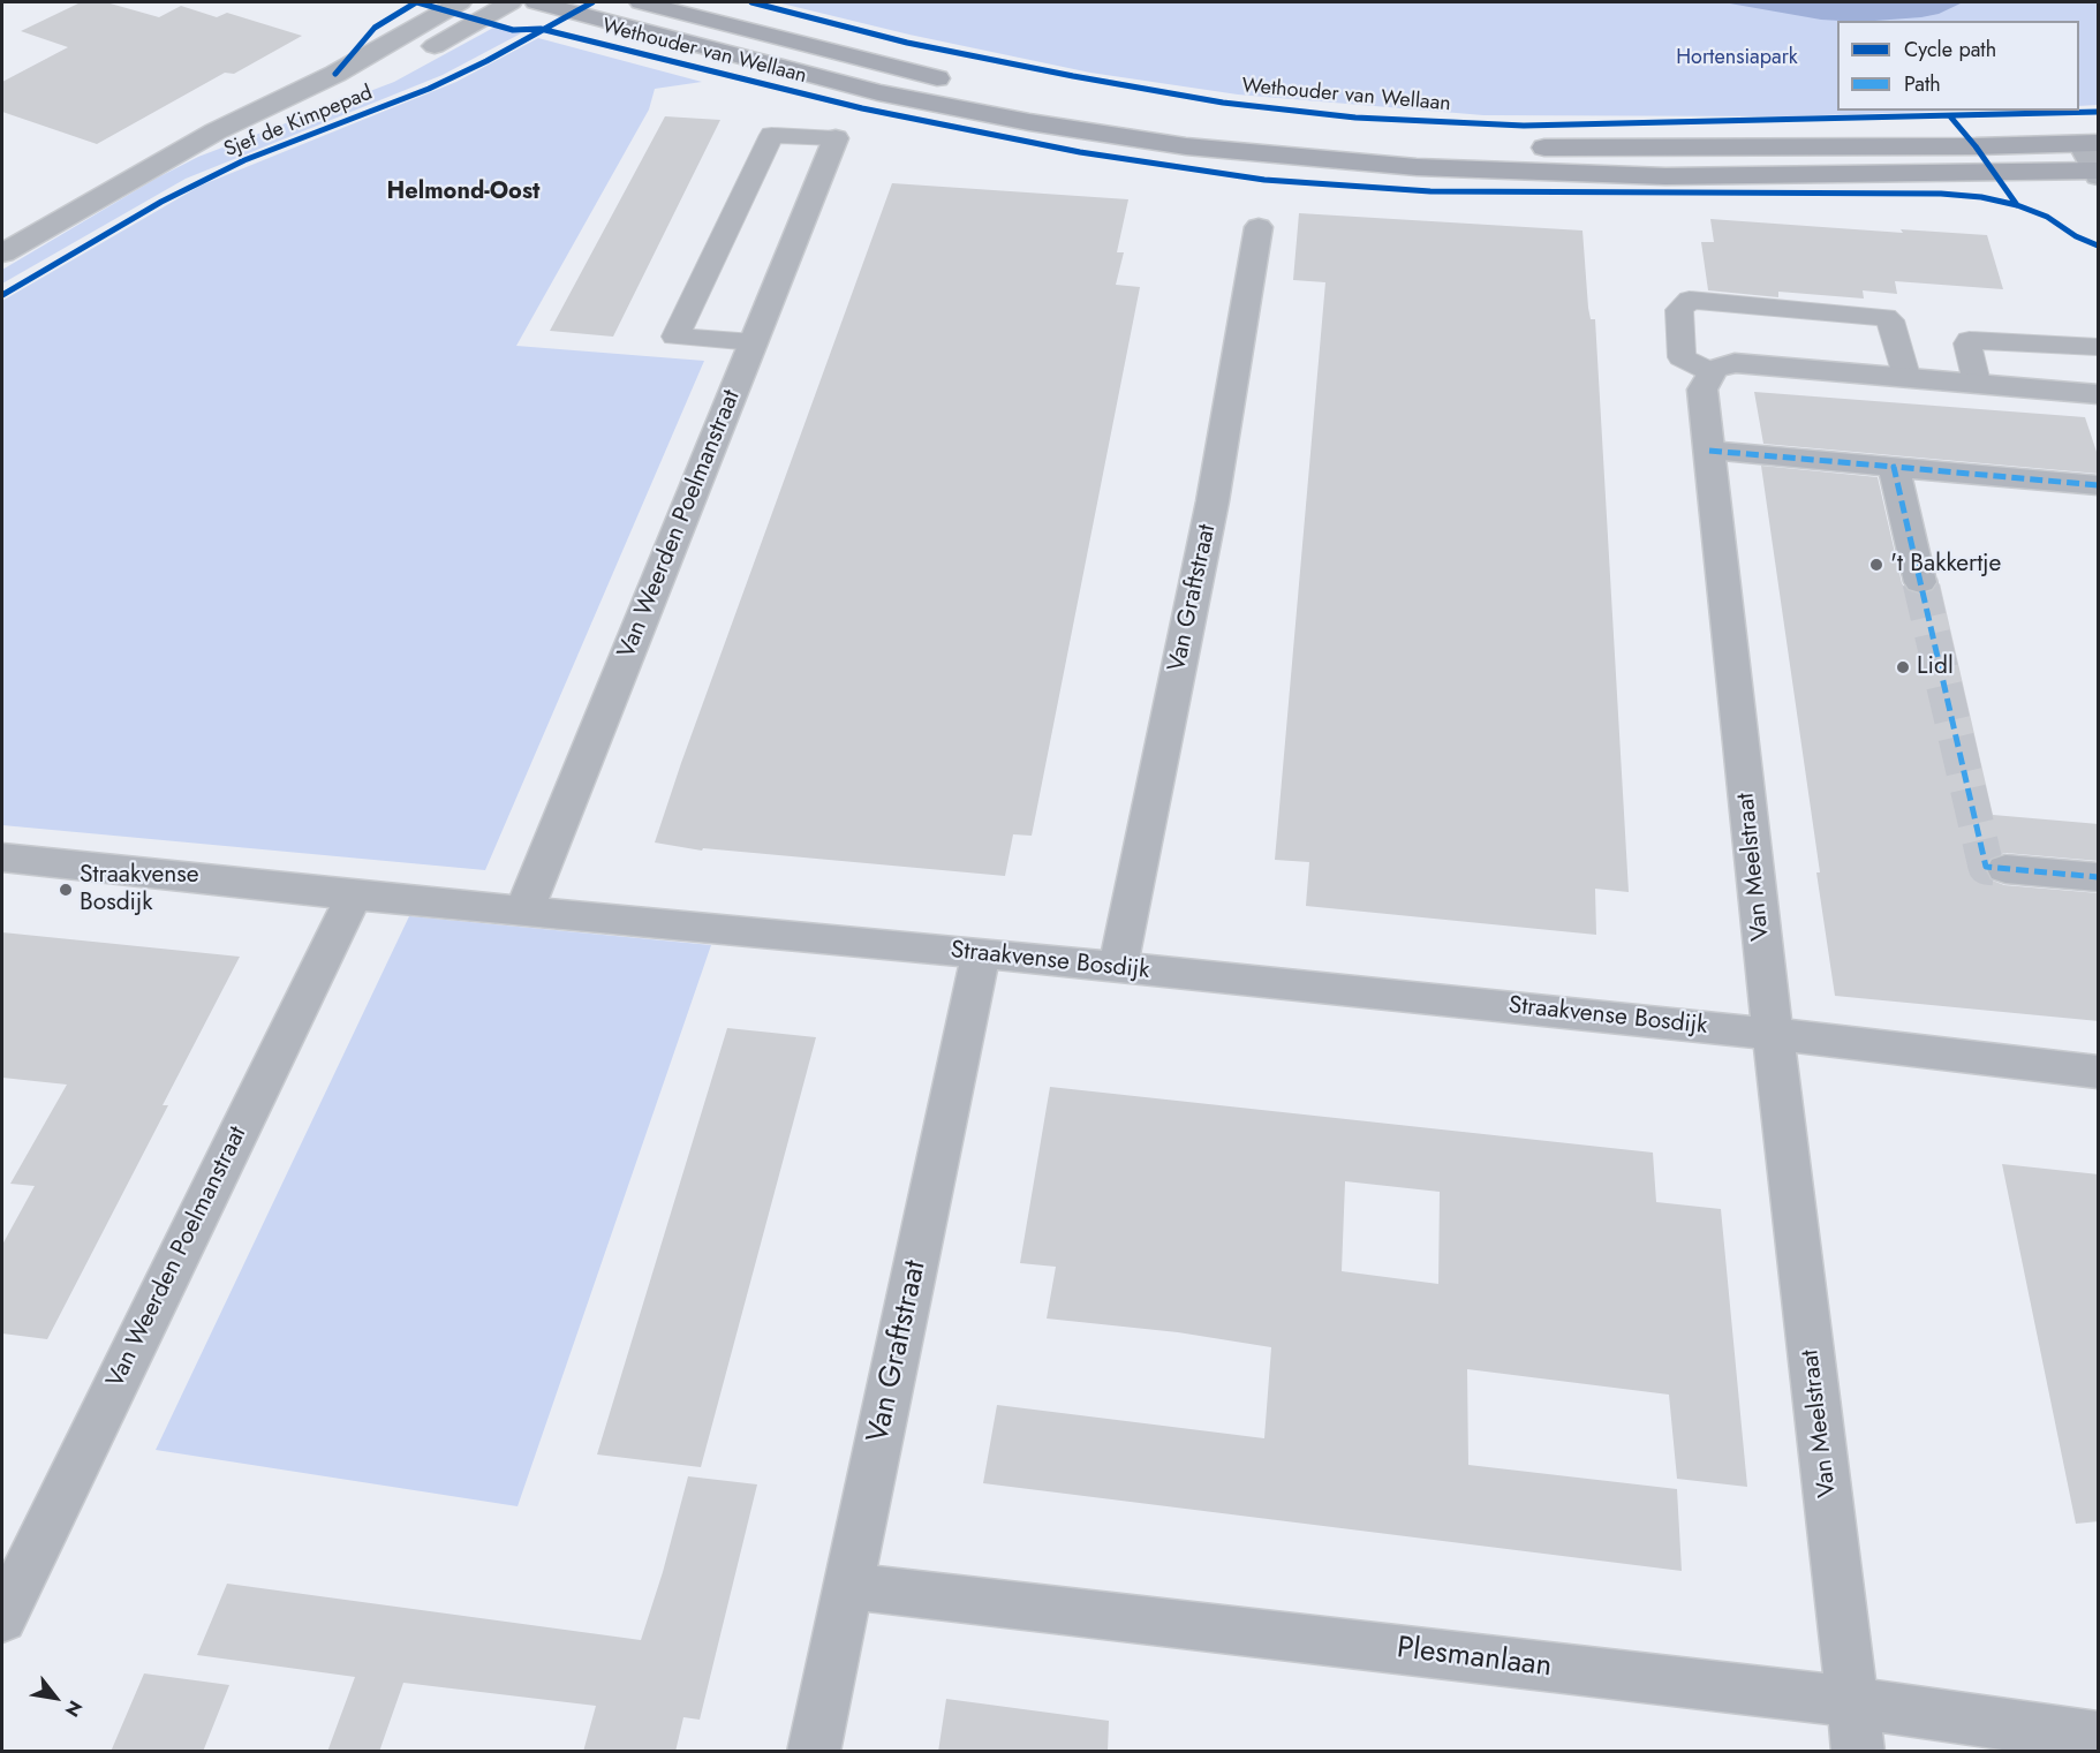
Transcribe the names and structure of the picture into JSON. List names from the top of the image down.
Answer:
{
  "streets": {
    "main road": ["Wethouder van Wellaan"],
    "street": [
      "Van Weerden Poelmanstraat",
      "Van Graftstraat",
      "Van Meelstraat",
      "Straakvense Bosdijk",
      "Plesmanlaan"
    ],
    "cycle path": ["Sjef de Kimpepad"]
  },
  "crossings": [
    ["Van Weerden Poelmanstraat", "Straakvense Bosdijk"],
    ["Van Graftstraat", "Straakvense Bosdijk"],
    ["Van Graftstraat", "Plesmanlaan"],
    ["Van Meelstraat", "Straakvense Bosdijk"],
    ["Van Meelstraat", "Plesmanlaan"]
  ],
  "districts": ["Helmond-Oost"],
  "parks": ["Hortensiapark"],
  "places": ["'t Bakkertje", "Lidl", "Straakvense Bosdijk"],
  "legend": ["Cycle path", "Path"],
  "north": "bottom right"
}
